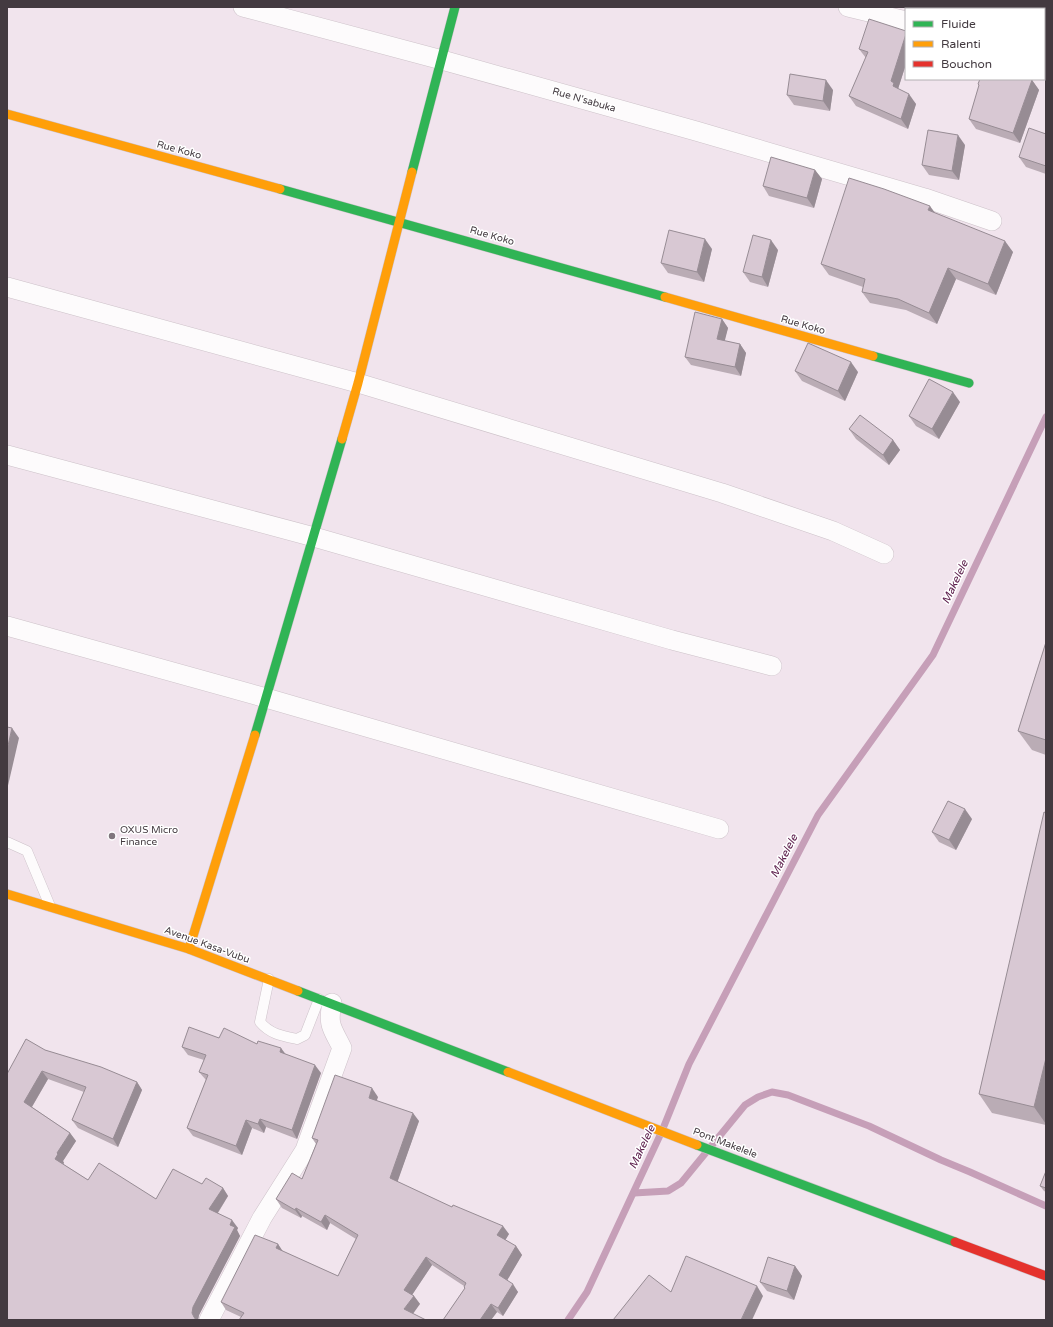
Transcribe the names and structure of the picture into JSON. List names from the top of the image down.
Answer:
{
  "streets": {
    "street": [
      "Rue N'sabuka",
      "Rue Koko",
      "Avenue Kasa-Vubu",
      "Pont Makelele"
    ]
  },
  "crossings": [
    ["Avenue Kasa-Vubu", "Pont Makelele"]
  ],
  "water": ["Makelele"],
  "places": ["OXUS Micro Finance"],
  "legend": ["Fluide", "Ralenti", "Bouchon"]
}
